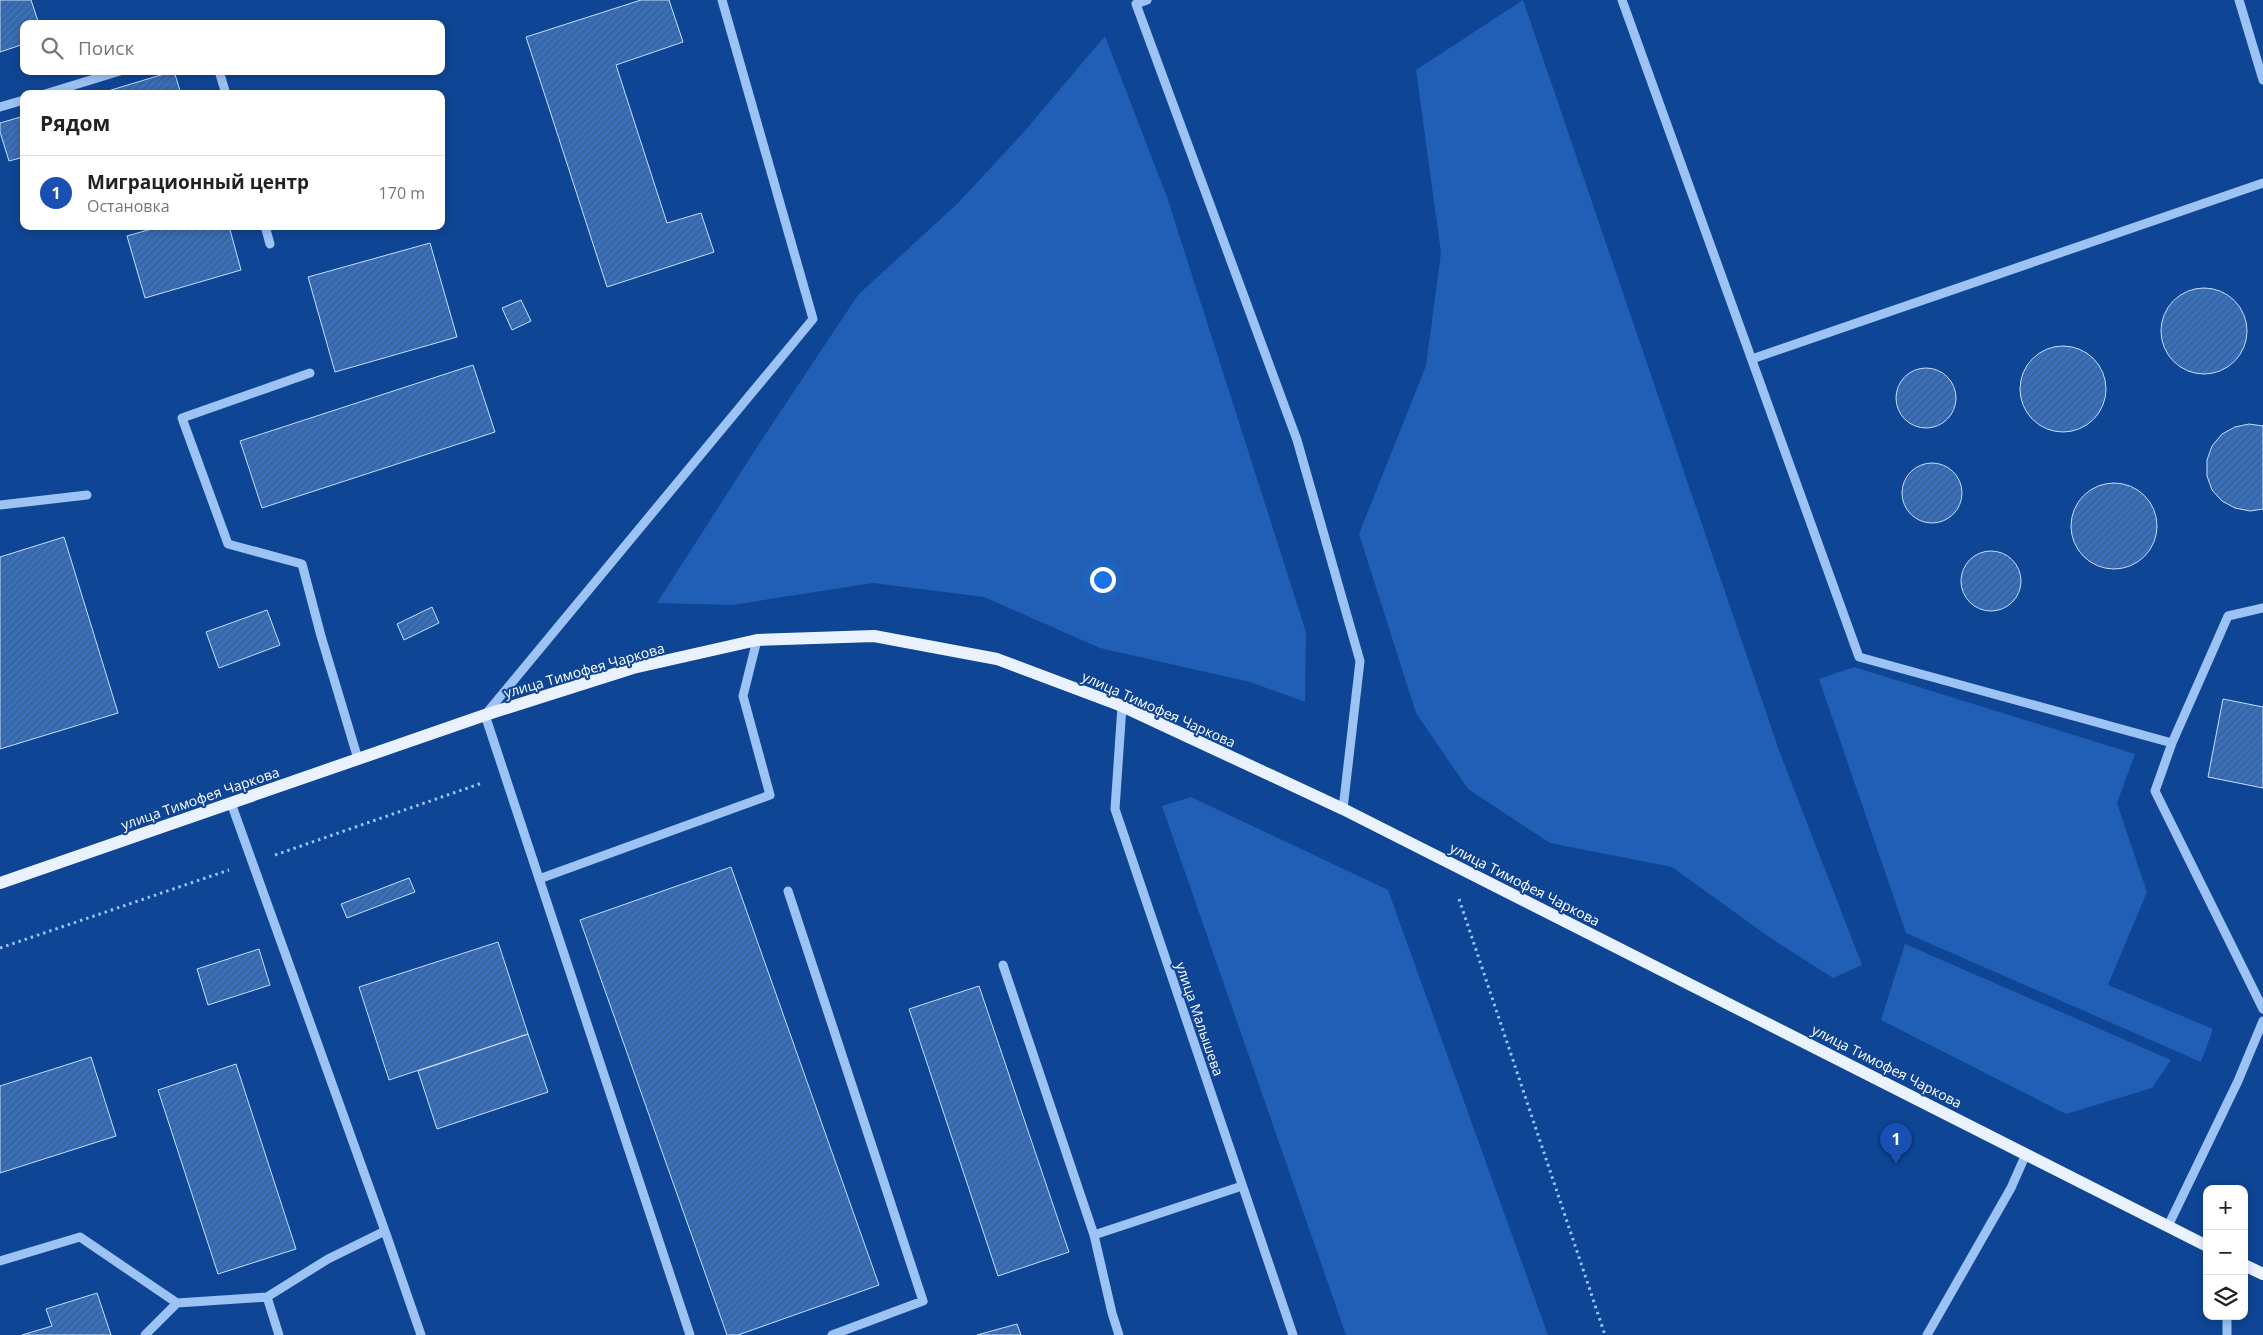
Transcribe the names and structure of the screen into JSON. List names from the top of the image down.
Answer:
{
  "streets": {
    "main road": ["улица Тимофея Чаркова"],
    "lane": ["улица Малышева"]
  },
  "crossings": [
    ["улица Тимофея Чаркова", "улица Малышева"]
  ],
  "page": {
    "search": "Поиск",
    "heading": "Рядом",
    "list": [
      {
        "mark": "1",
        "name": "Миграционный центр",
        "note": "Остановка",
        "value": "170 m"
      }
    ],
    "pins": "1",
    "map_buttons": ["+", "−"]
  }
}
